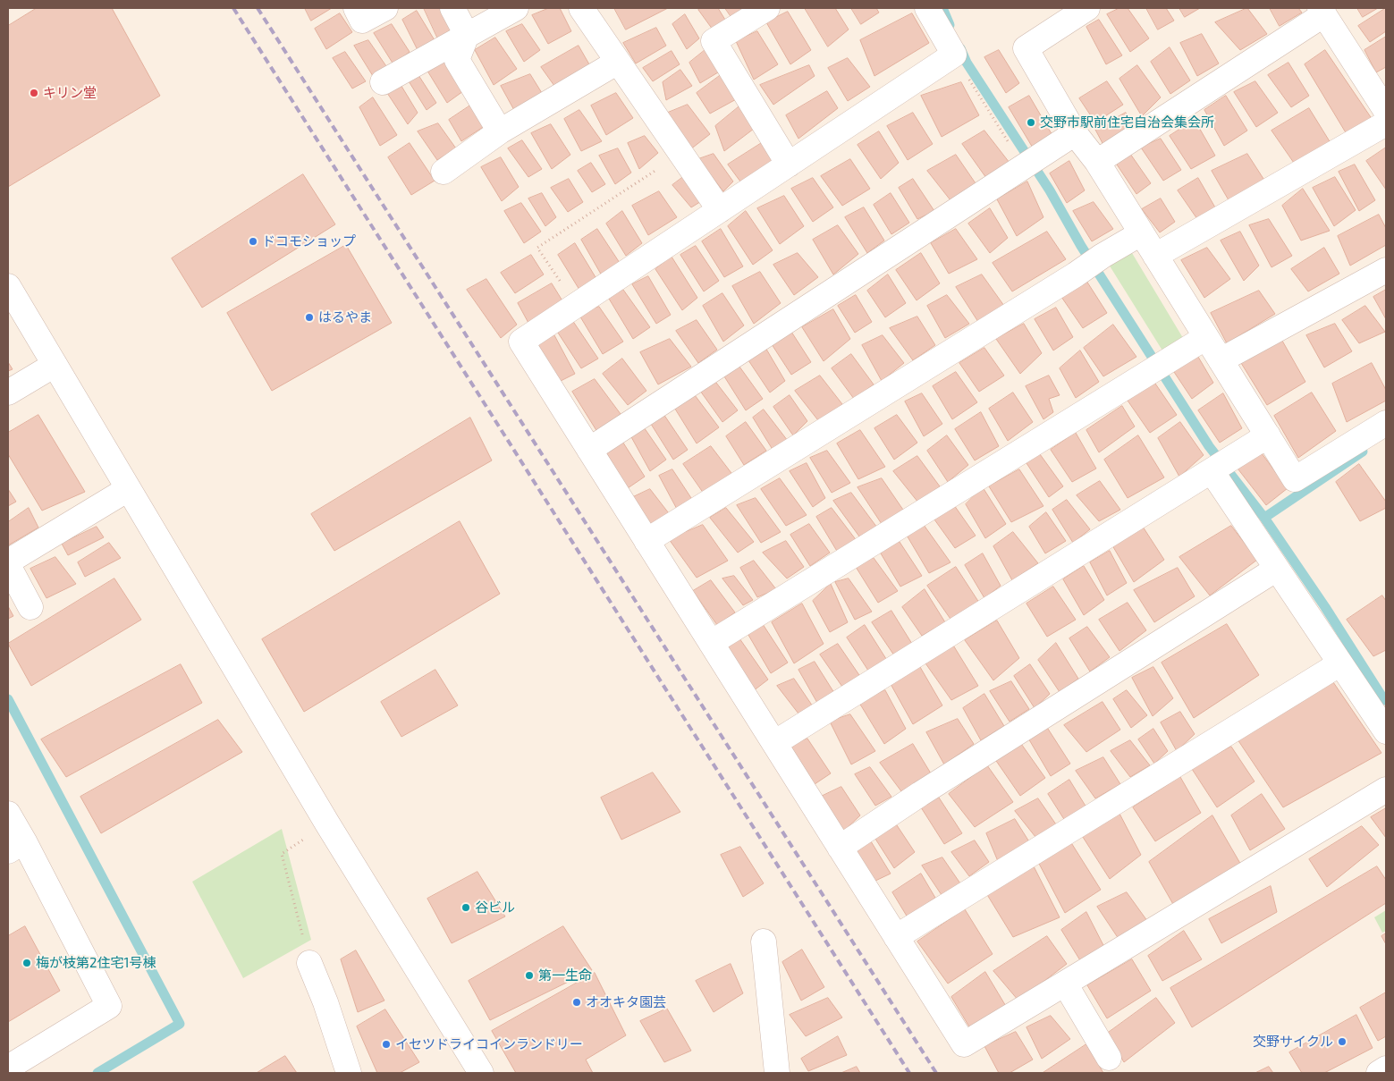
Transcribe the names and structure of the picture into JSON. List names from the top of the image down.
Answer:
{
  "places": [
    "キリン堂",
    "交野市駅前住宅自治会集会所",
    "ドコモショップ",
    "はるやま",
    "谷ビル",
    "梅が枝第2住宅1号棟",
    "第一生命",
    "オオキタ園芸",
    "交野サイクル",
    "イセツドライコインランドリー"
  ]
}
